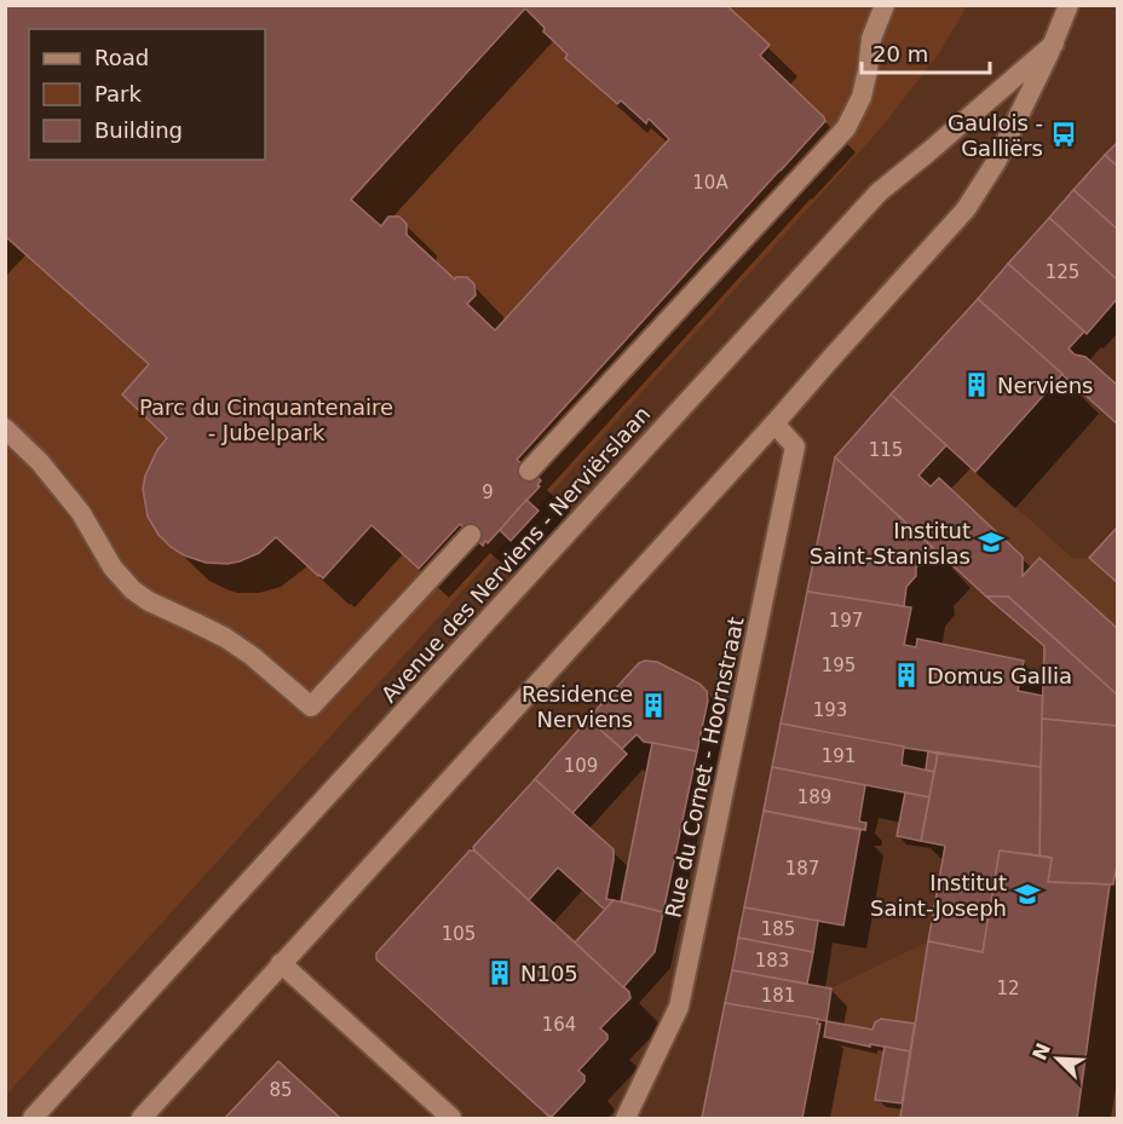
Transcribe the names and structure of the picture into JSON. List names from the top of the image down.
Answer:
{
  "streets": {
    "street": ["Avenue des Nerviens - Nerviërslaan", "Rue du Cornet - Hoornstraat"]
  },
  "crossings": [
    ["Avenue des Nerviens - Nerviërslaan", "Rue du Cornet - Hoornstraat"]
  ],
  "parks": ["Parc du Cinquantenaire - Jubelpark"],
  "places": {
    "bus stop": ["Gaulois - Galliërs"],
    "building": [
      "Nerviens",
      "Domus Gallia",
      "Residence Nerviens",
      "N105"
    ],
    "school or university": ["Institut Saint-Stanislas", "Institut Saint-Joseph"]
  },
  "house_numbers": [
    "10A",
    "125",
    "115",
    "9",
    "197",
    "195",
    "193",
    "191",
    "109",
    "189",
    "187",
    "185",
    "105",
    "183",
    "12",
    "181",
    "164",
    "85"
  ],
  "legend": ["Road", "Park", "Building"],
  "scale_bar": "20 m",
  "north": "top left"
}
